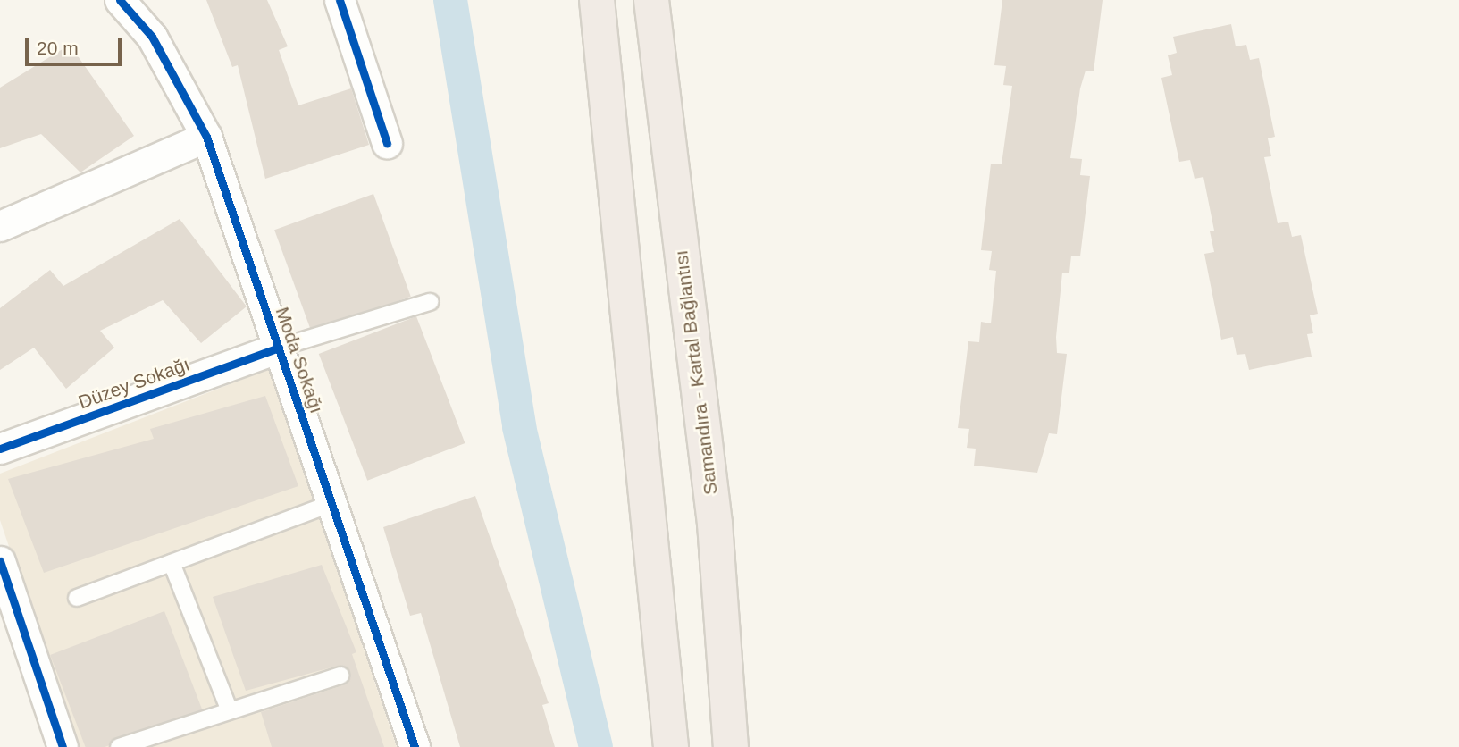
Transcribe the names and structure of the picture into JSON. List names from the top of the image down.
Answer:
{
  "streets": {
    "highway": ["Samandıra - Kartal Bağlantısı"],
    "street": ["Moda Sokağı", "Düzey Sokağı"]
  },
  "crossings": [
    ["Moda Sokağı", "Düzey Sokağı"]
  ],
  "scale_bar": "20 m"
}
